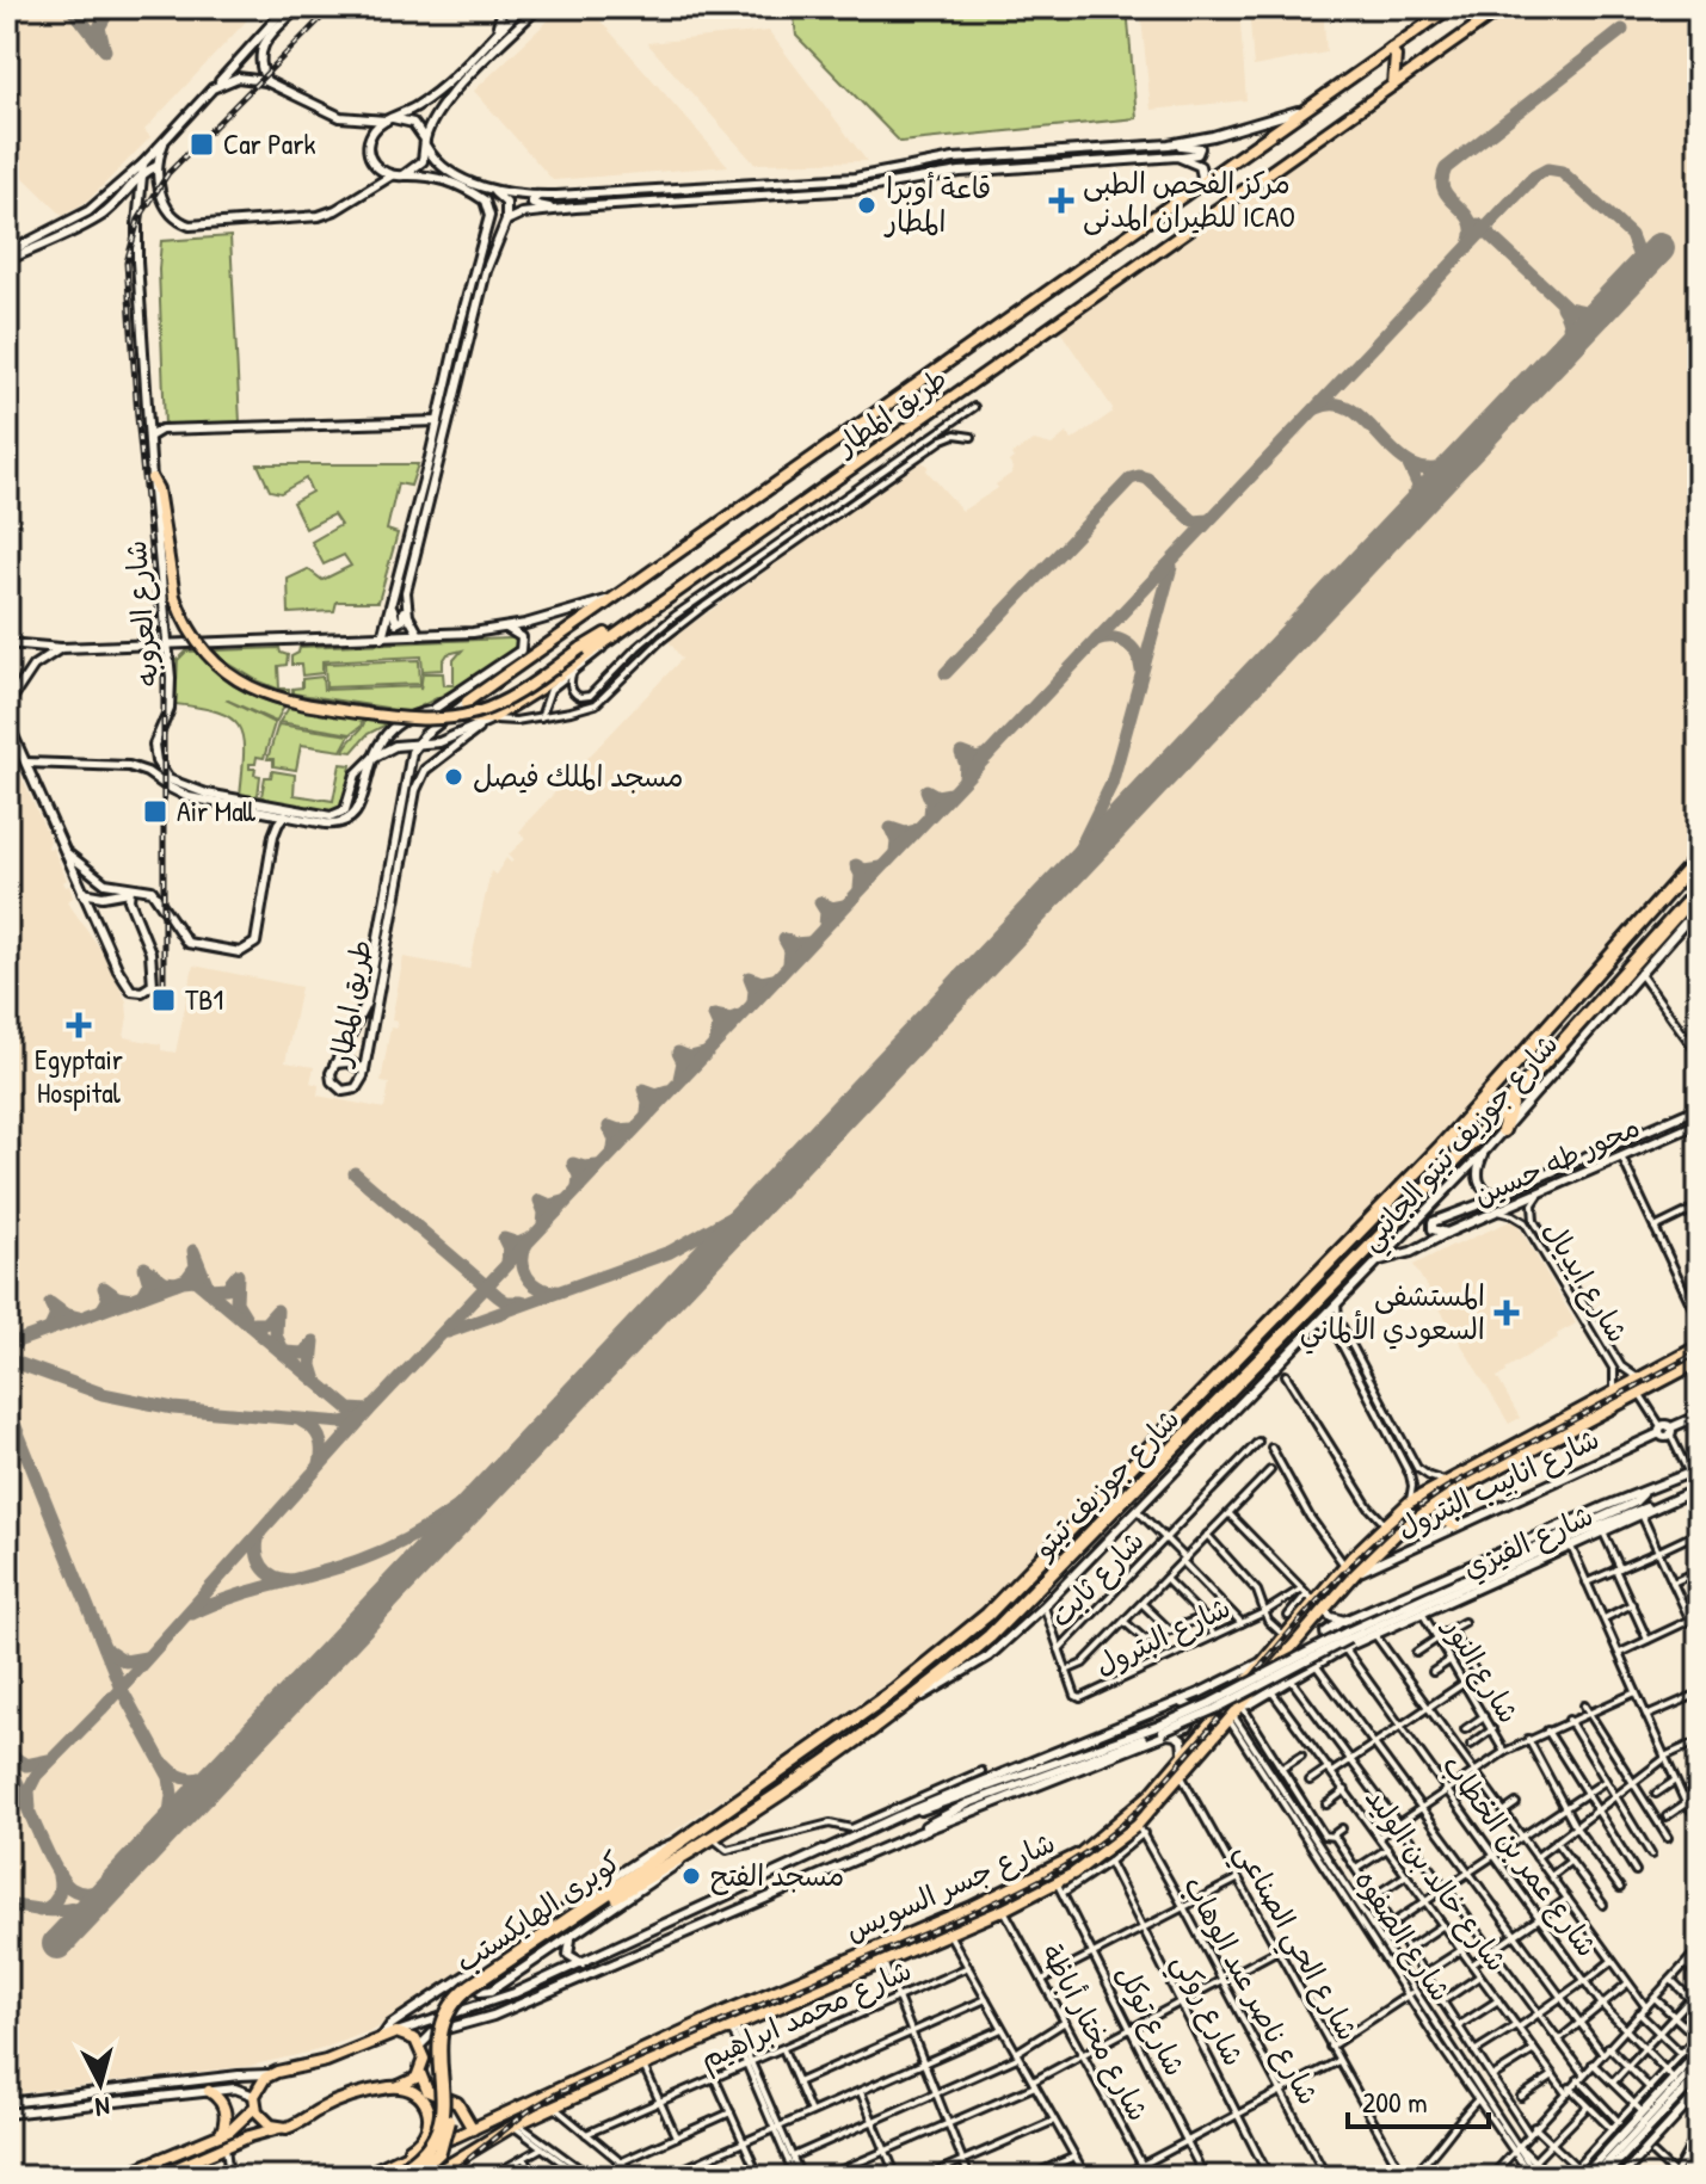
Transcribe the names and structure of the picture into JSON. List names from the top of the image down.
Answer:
{
  "streets": {
    "highway": ["شارع جوزيف تيتو", "كوبرى الهايكستب"],
    "main road": [
      "طريق المطار",
      "شارع العروبه",
      "شارع جوزيف تيتو الجانبي",
      "محور طه حسين",
      "شارع انابيب البترول",
      "شارع الفيزي",
      "شارع جسر السويس"
    ],
    "street": [
      "شارع ايديال",
      "شارع ثابت",
      "شارع البترول",
      "شارع النور",
      "شارع عمر بن الخطاب",
      "شارع خالد بن الوليد",
      "شارع الصفوه",
      "شارع الحي الصناعي",
      "شارع ناصر عبد الوهاب",
      "شارع روكي",
      "شارع محمد ابراهيم",
      "شارع توكل",
      "شارع مختار أباظة"
    ]
  },
  "crossings": [
    ["شارع جوزيف تيتو الجانبي", "محور طه حسين"],
    ["شارع جوزيف تيتو الجانبي", "شارع جوزيف تيتو"],
    ["شارع جوزيف تيتو الجانبي", "شارع البترول"],
    ["محور طه حسين", "شارع ايديال"],
    ["شارع ايديال", "شارع جسر السويس"],
    ["شارع جوزيف تيتو", "كوبرى الهايكستب"],
    ["شارع انابيب البترول", "شارع جسر السويس"],
    ["شارع الفيزي", "شارع النور"],
    ["شارع الفيزي", "شارع عمر بن الخطاب"],
    ["شارع الفيزي", "شارع خالد بن الوليد"],
    ["شارع الفيزي", "شارع جسر السويس"],
    ["شارع ثابت", "شارع البترول"],
    ["شارع البترول", "شارع جسر السويس"],
    ["شارع جسر السويس", "كوبرى الهايكستب"],
    ["شارع جسر السويس", "شارع الصفوه"],
    ["شارع جسر السويس", "شارع الحي الصناعي"],
    ["شارع جسر السويس", "شارع ناصر عبد الوهاب"],
    ["شارع جسر السويس", "شارع توكل"],
    ["شارع جسر السويس", "شارع مختار أباظة"]
  ],
  "places": {
    "transit": ["Car Park", "Air Mall", "TB1"],
    "health": ["مركز الفحص الطبى للطيران المدنى ICAO", "Egyptair Hospital", "المستشفى السعودي الألماني"],
    "other": ["قاعة أوبرا المطار", "مسجد الملك فيصل", "مسجد الفتح"]
  },
  "scale_bar": "200 m",
  "north": "bottom"
}
